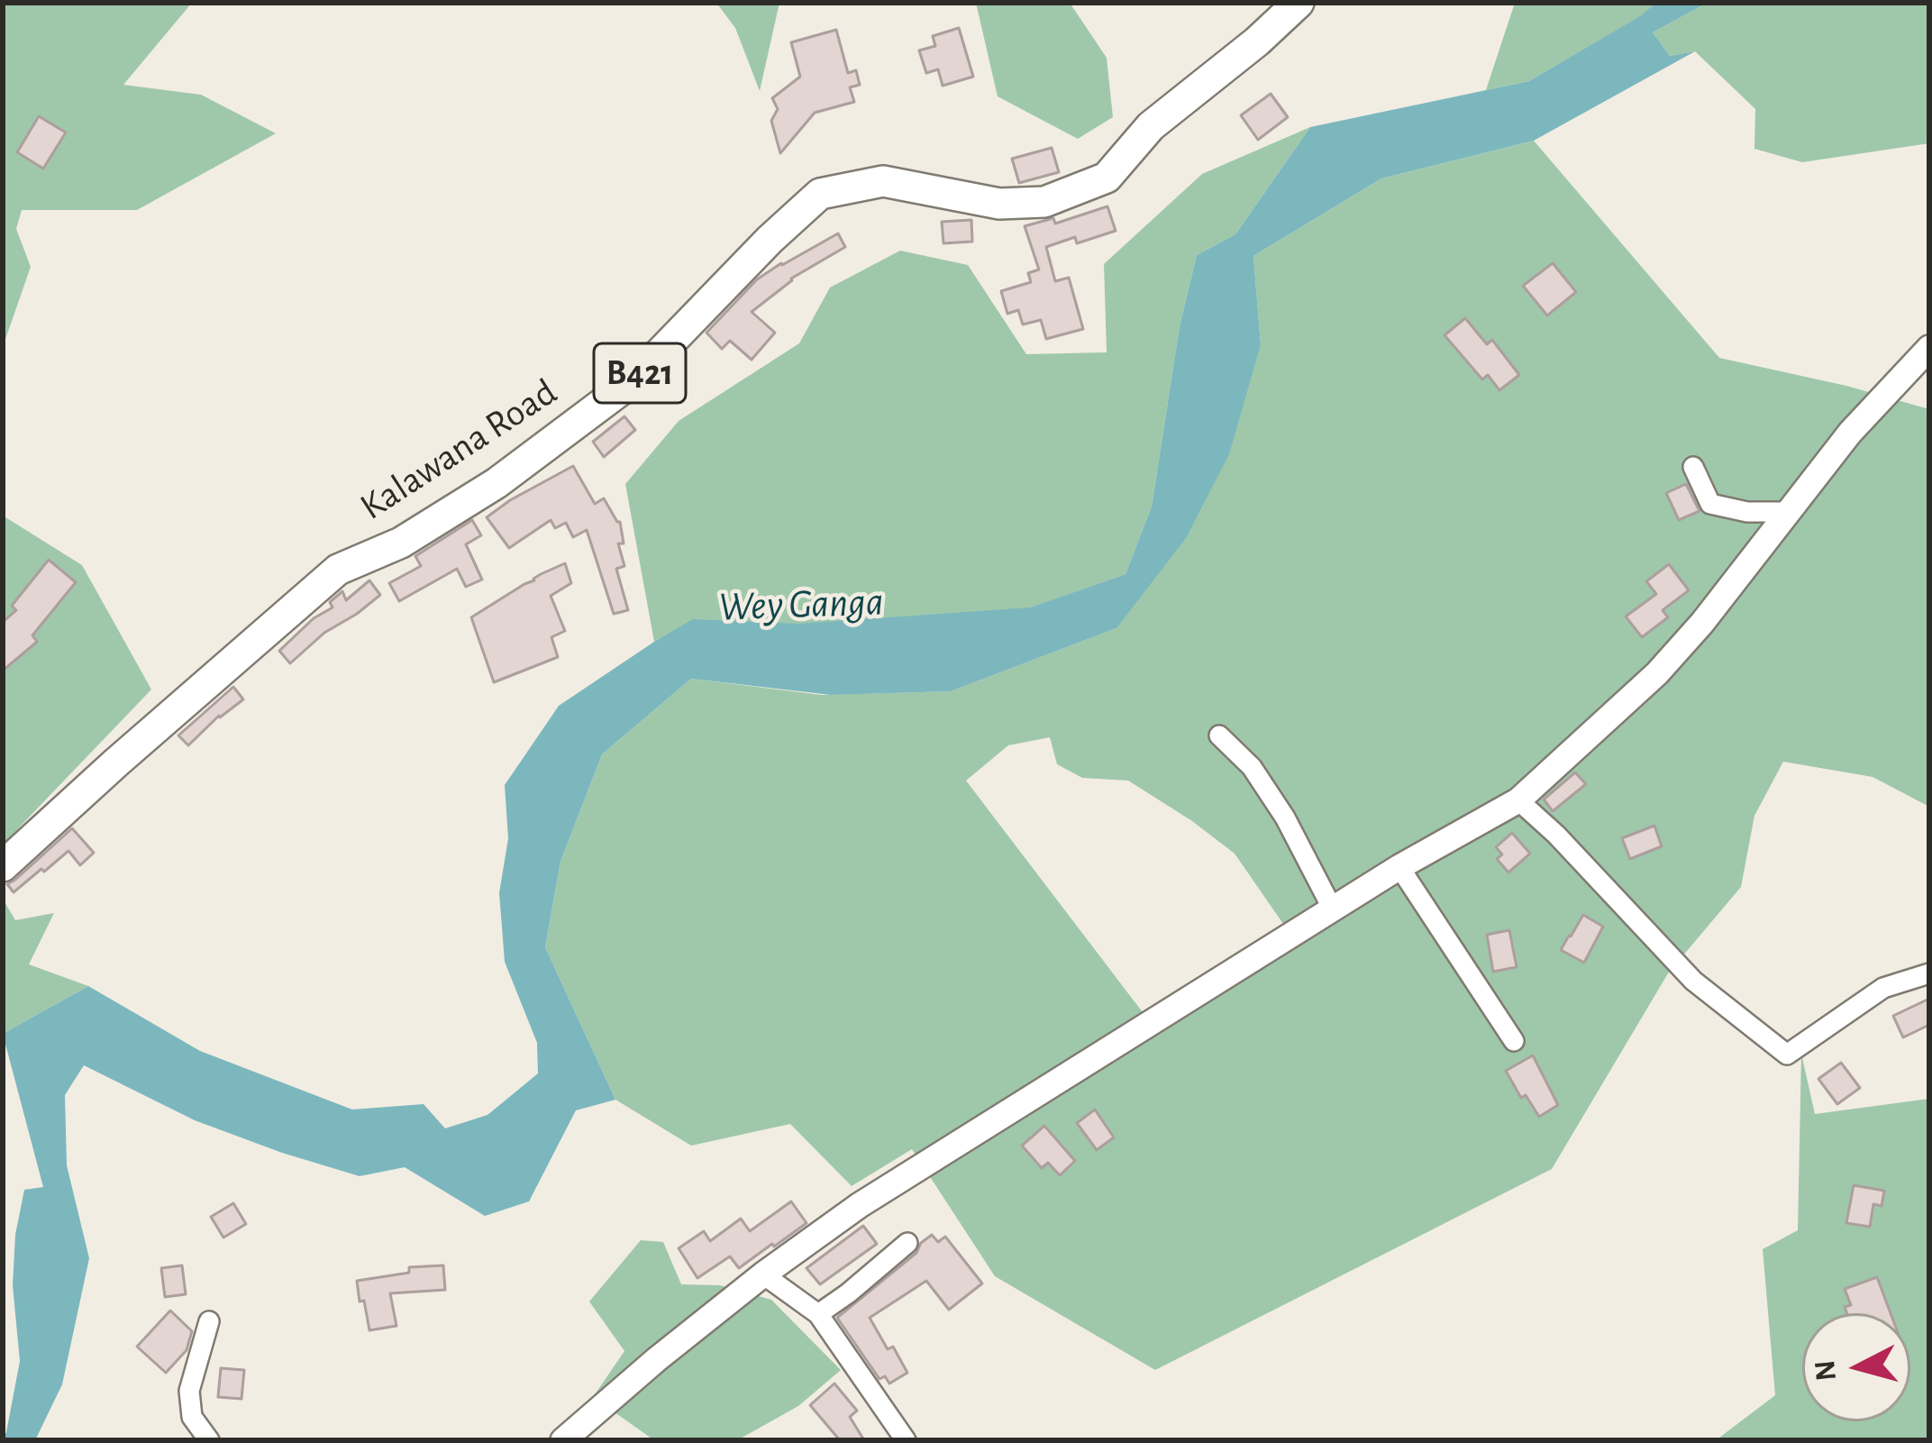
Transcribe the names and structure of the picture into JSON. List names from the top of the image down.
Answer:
{
  "streets": {
    "main road": ["B421", "Kalawana Road"]
  },
  "water": ["Wey Ganga"],
  "north": "left"
}
